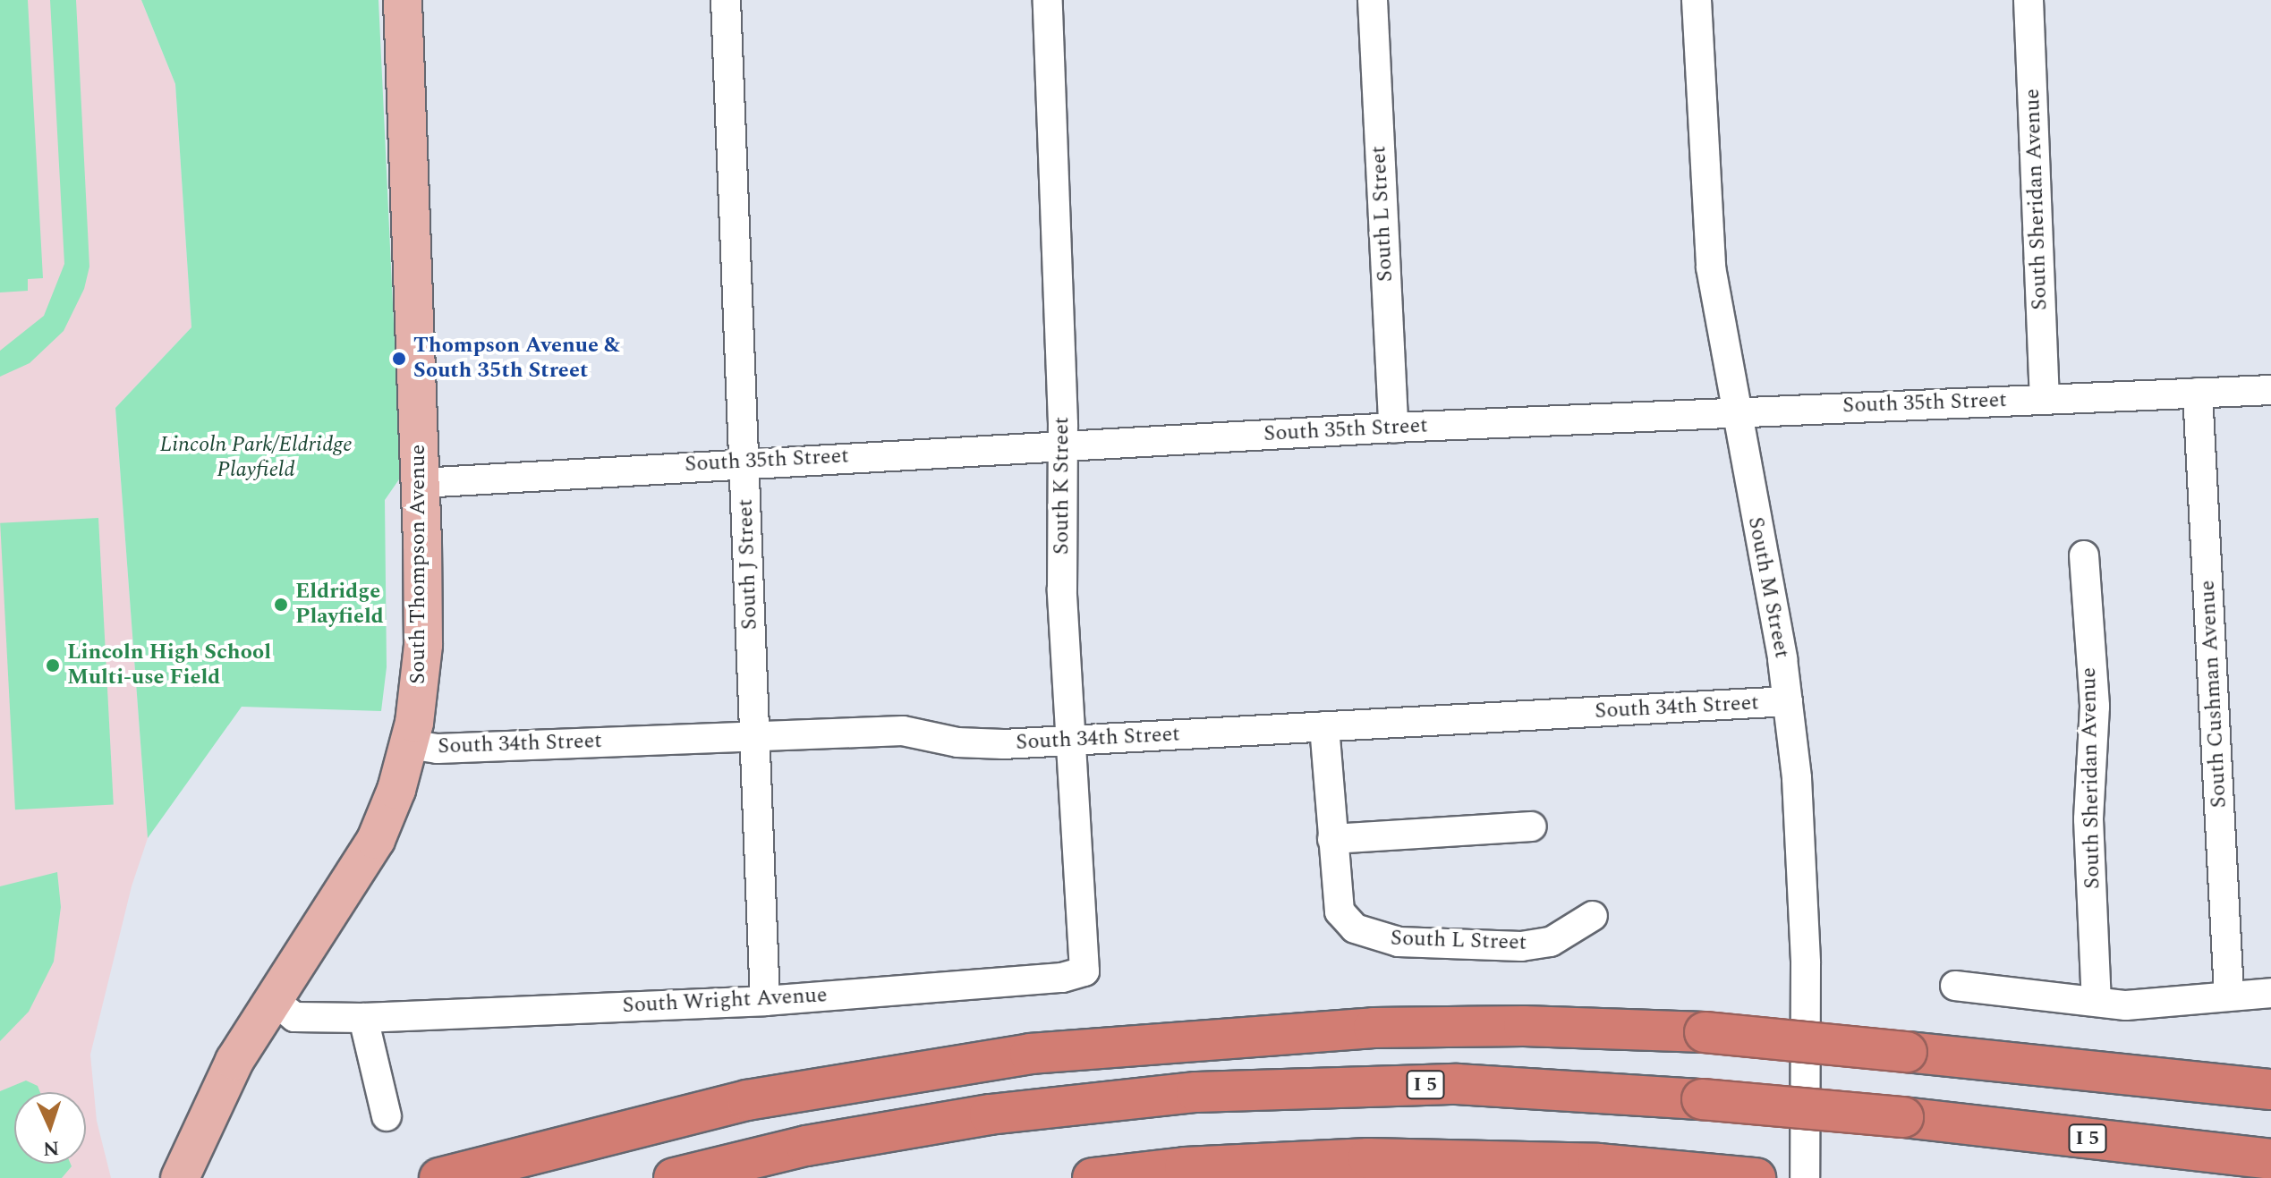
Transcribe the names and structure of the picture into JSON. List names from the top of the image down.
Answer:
{
  "streets": {
    "highway": ["I 5"],
    "main road": ["South Thompson Avenue"],
    "street": [
      "South Sheridan Avenue",
      "South L Street",
      "South 35th Street",
      "South K Street",
      "South J Street",
      "South M Street",
      "South Cushman Avenue",
      "South 34th Street",
      "South Wright Avenue"
    ]
  },
  "crossings": [
    ["South Sheridan Avenue", "South 35th Street"],
    ["South L Street", "South 35th Street"],
    ["South L Street", "South 34th Street"],
    ["South 35th Street", "South K Street"],
    ["South 35th Street", "South Thompson Avenue"],
    ["South 35th Street", "South J Street"],
    ["South 35th Street", "South M Street"],
    ["South 35th Street", "South Cushman Avenue"],
    ["South K Street", "South 34th Street"],
    ["South K Street", "South Wright Avenue"],
    ["South Thompson Avenue", "South 34th Street"],
    ["South Thompson Avenue", "South Wright Avenue"],
    ["South J Street", "South 34th Street"],
    ["South J Street", "South Wright Avenue"],
    ["South M Street", "South 34th Street"]
  ],
  "parks": ["Lincoln Park/Eldridge Playfield"],
  "places": ["Thompson Avenue & South 35th Street", "Eldridge Playfield", "Lincoln High School Multi-use Field"],
  "north": "bottom"
}
